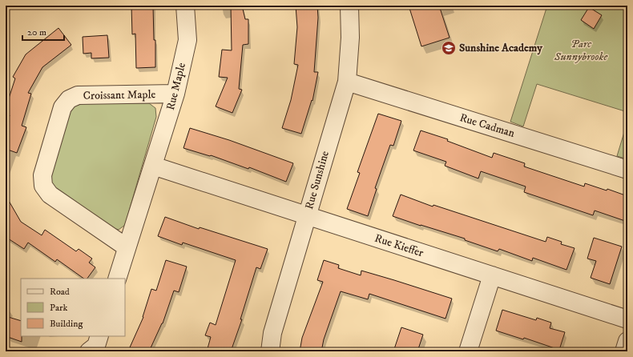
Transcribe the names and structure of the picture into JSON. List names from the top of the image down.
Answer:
{
  "streets": {
    "street": [
      "Rue Maple",
      "Croissant Maple",
      "Rue Cadman",
      "Rue Sunshine",
      "Rue Kieffer"
    ]
  },
  "crossings": [
    ["Rue Maple", "Croissant Maple"],
    ["Rue Cadman", "Rue Sunshine"],
    ["Rue Sunshine", "Rue Kieffer"]
  ],
  "parks": ["Parc Sunnybrooke"],
  "places": {
    "school or university": ["Sunshine Academy"]
  },
  "legend": ["Road", "Park", "Building"],
  "scale_bar": "20 m"
}
